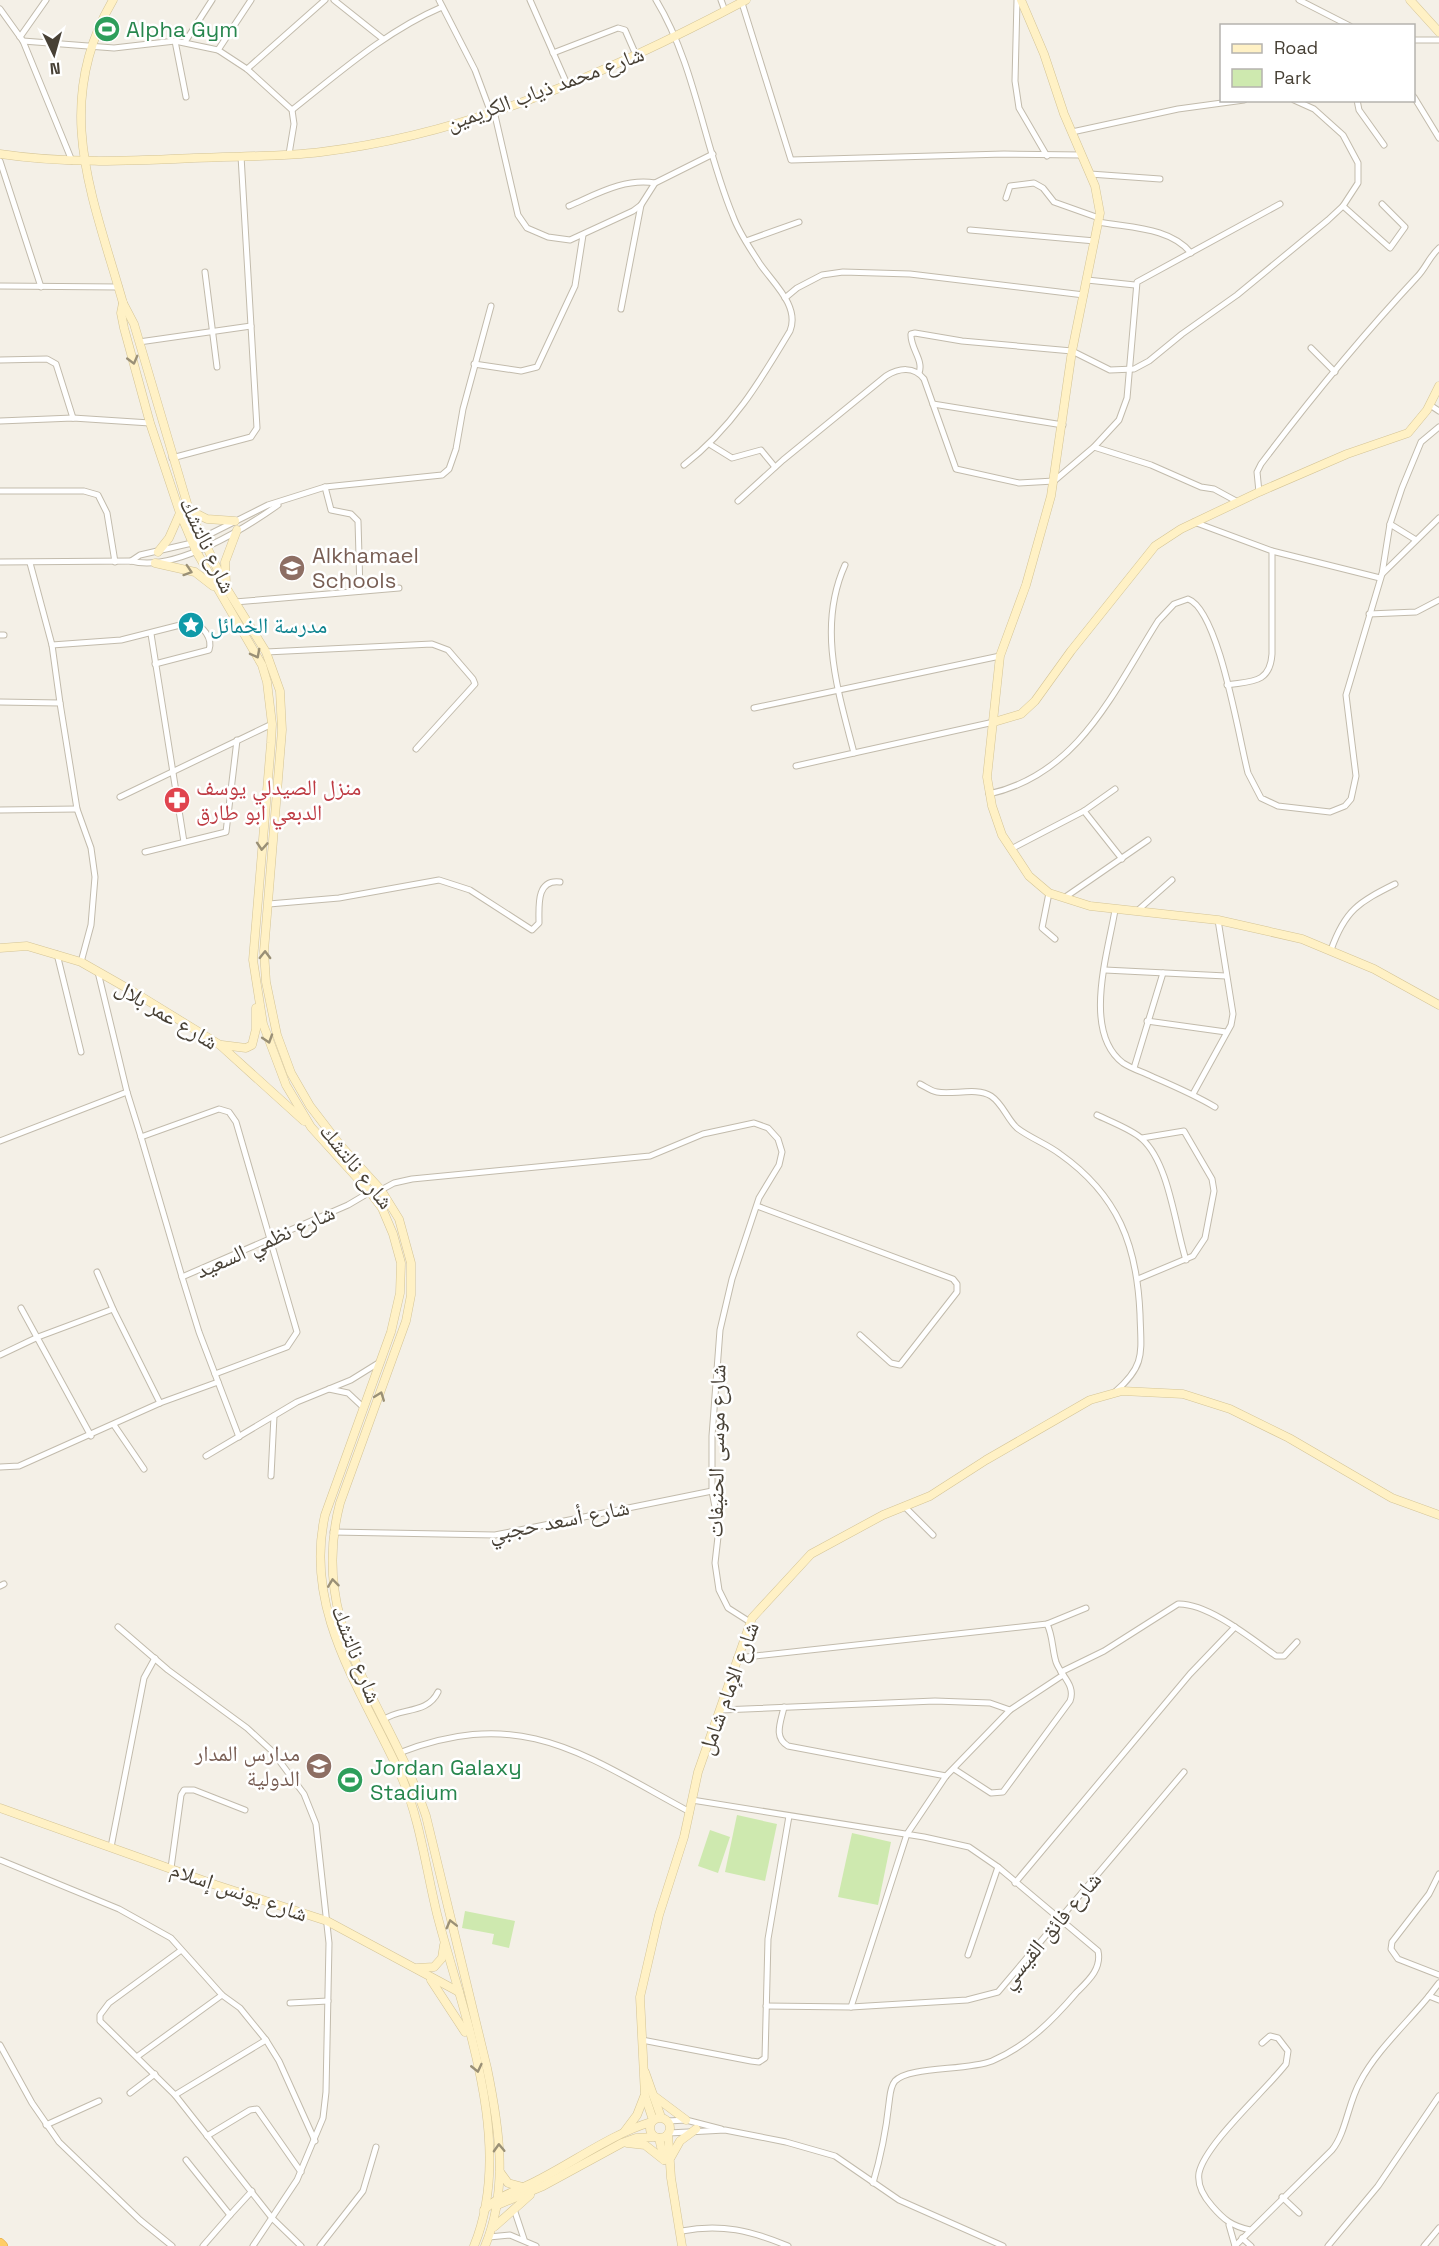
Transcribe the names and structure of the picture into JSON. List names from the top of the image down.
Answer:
{
  "streets": {
    "street": [
      "شارع محمد ذياب الكريمين",
      "شارع نالتشك",
      "شارع عمر بلال",
      "شارع نظمي السعيد",
      "شارع موسى الحنيفات",
      "شارع أسعد حجبي",
      "شارع الإمام شامل",
      "شارع يونس إسلام",
      "شارع فائق القيسي"
    ]
  },
  "crossings": [
    ["شارع محمد ذياب الكريمين", "شارع نالتشك"],
    ["شارع نالتشك", "شارع عمر بلال"],
    ["شارع نالتشك", "شارع نظمي السعيد"],
    ["شارع نالتشك", "شارع موسى الحنيفات"],
    ["شارع نالتشك", "شارع أسعد حجبي"],
    ["شارع نالتشك", "شارع يونس إسلام"],
    ["شارع موسى الحنيفات", "شارع أسعد حجبي"],
    ["شارع موسى الحنيفات", "شارع الإمام شامل"]
  ],
  "places": {
    "sports": ["Alpha Gym", "Jordan Galaxy Stadium"],
    "school or university": ["Alkhamael Schools", "مدارس المدار الدولية"],
    "place": ["مدرسة الخمائل"],
    "pharmacy": ["منزل الصيدلي يوسف الدبعي ابو طارق"]
  },
  "legend": ["Road", "Park"],
  "north": "bottom"
}
